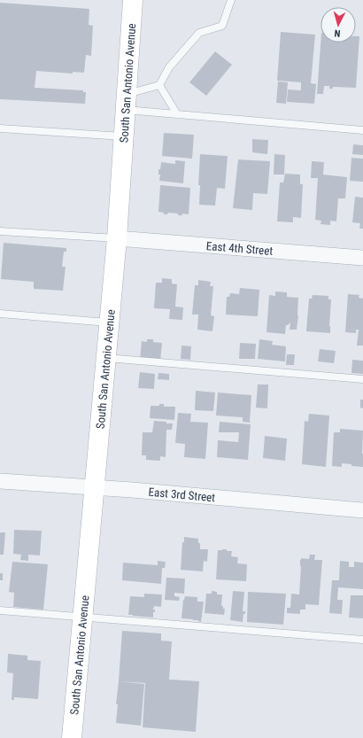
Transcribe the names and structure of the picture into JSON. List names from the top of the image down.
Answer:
{
  "streets": {
    "main road": ["South San Antonio Avenue"],
    "street": ["East 4th Street", "East 3rd Street"]
  },
  "crossings": [
    ["South San Antonio Avenue", "East 4th Street"],
    ["South San Antonio Avenue", "East 3rd Street"]
  ],
  "north": "bottom"
}
